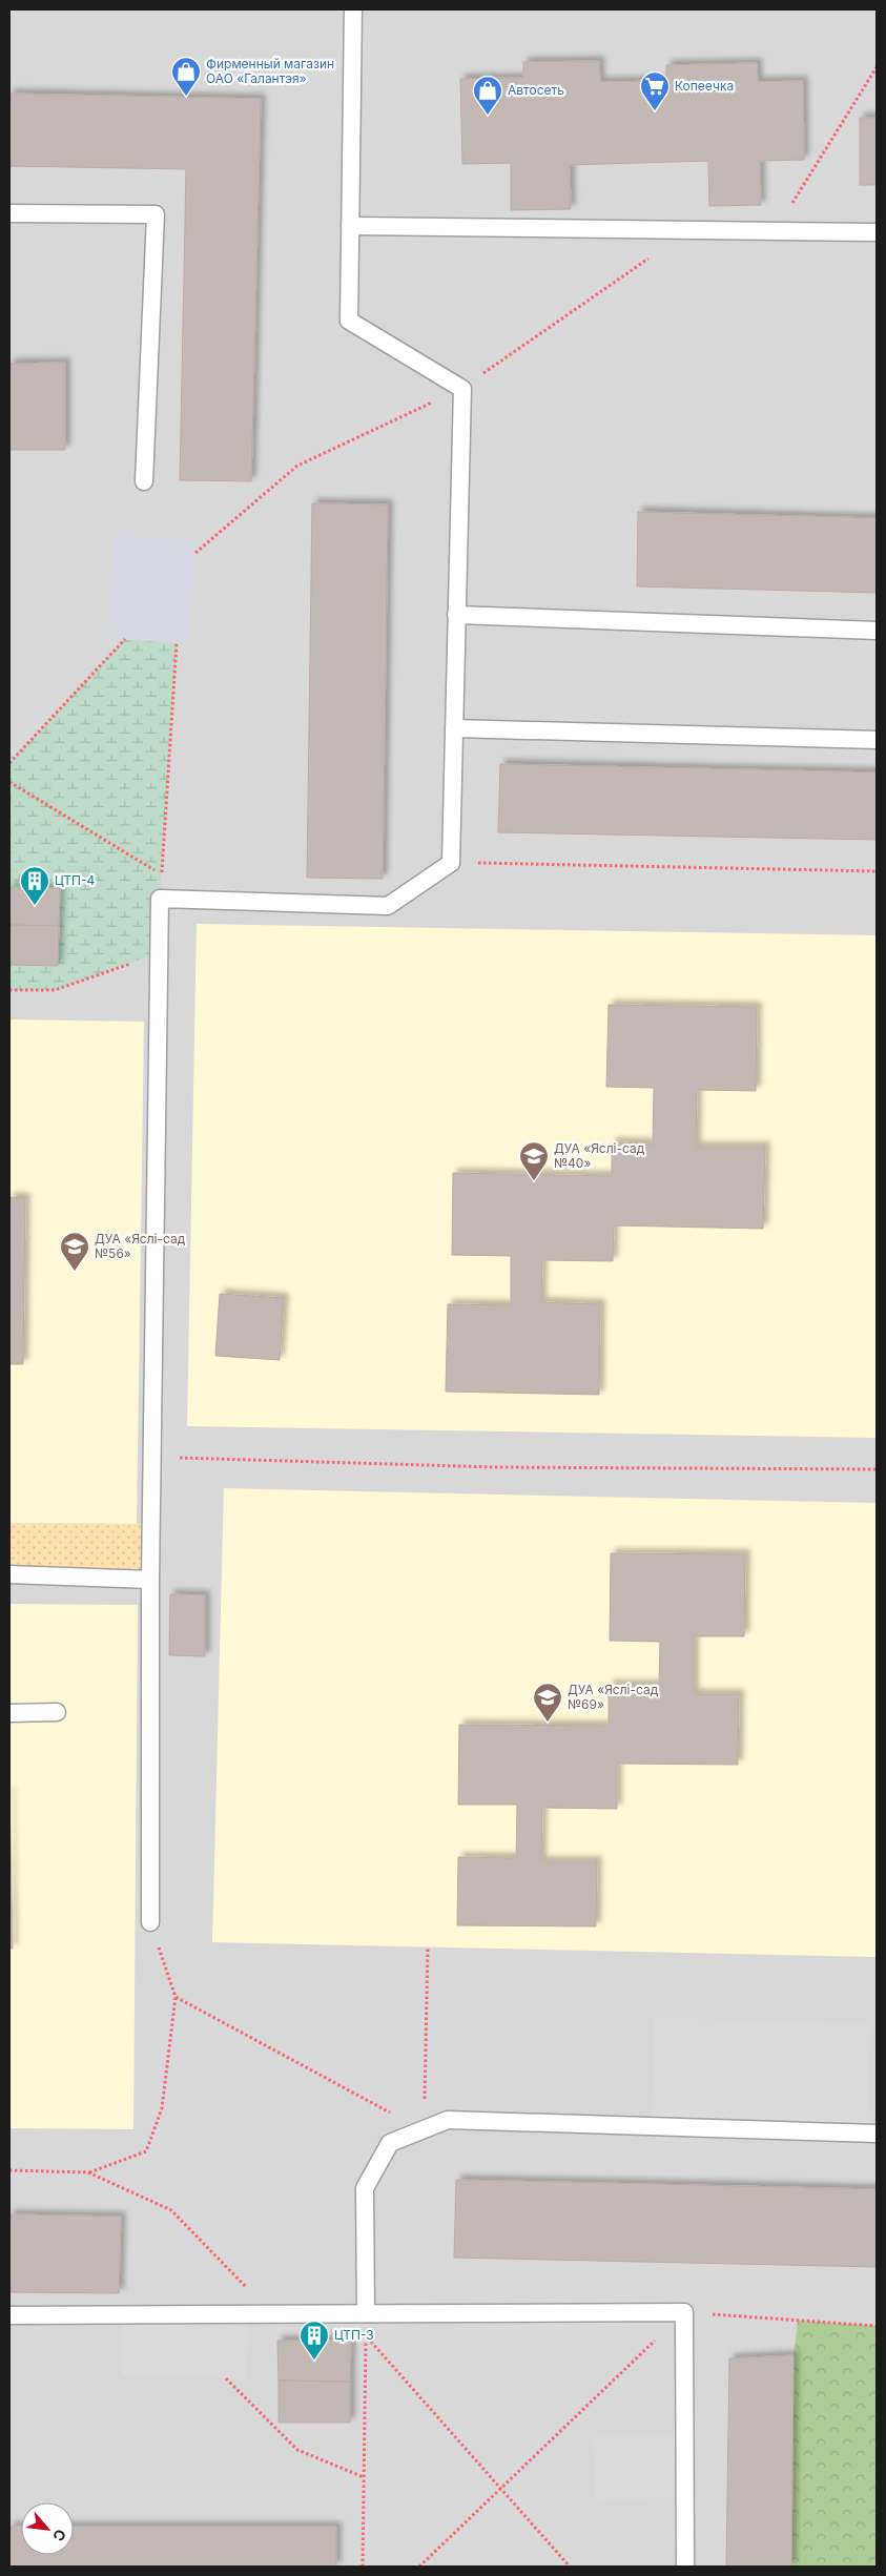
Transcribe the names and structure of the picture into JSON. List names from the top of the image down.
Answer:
{
  "places": {
    "shop": ["Фирменный магазин ОАО «Галантэя»", "Автосеть"],
    "supermarket": ["Копеечка"],
    "building": ["ЦТП-4", "ЦТП-3"],
    "school or university": ["ДУА «Яслі-сад №40»", "ДУА «Яслі-сад №56»", "ДУА «Яслі-сад №69»"]
  },
  "north": "bottom right"
}
